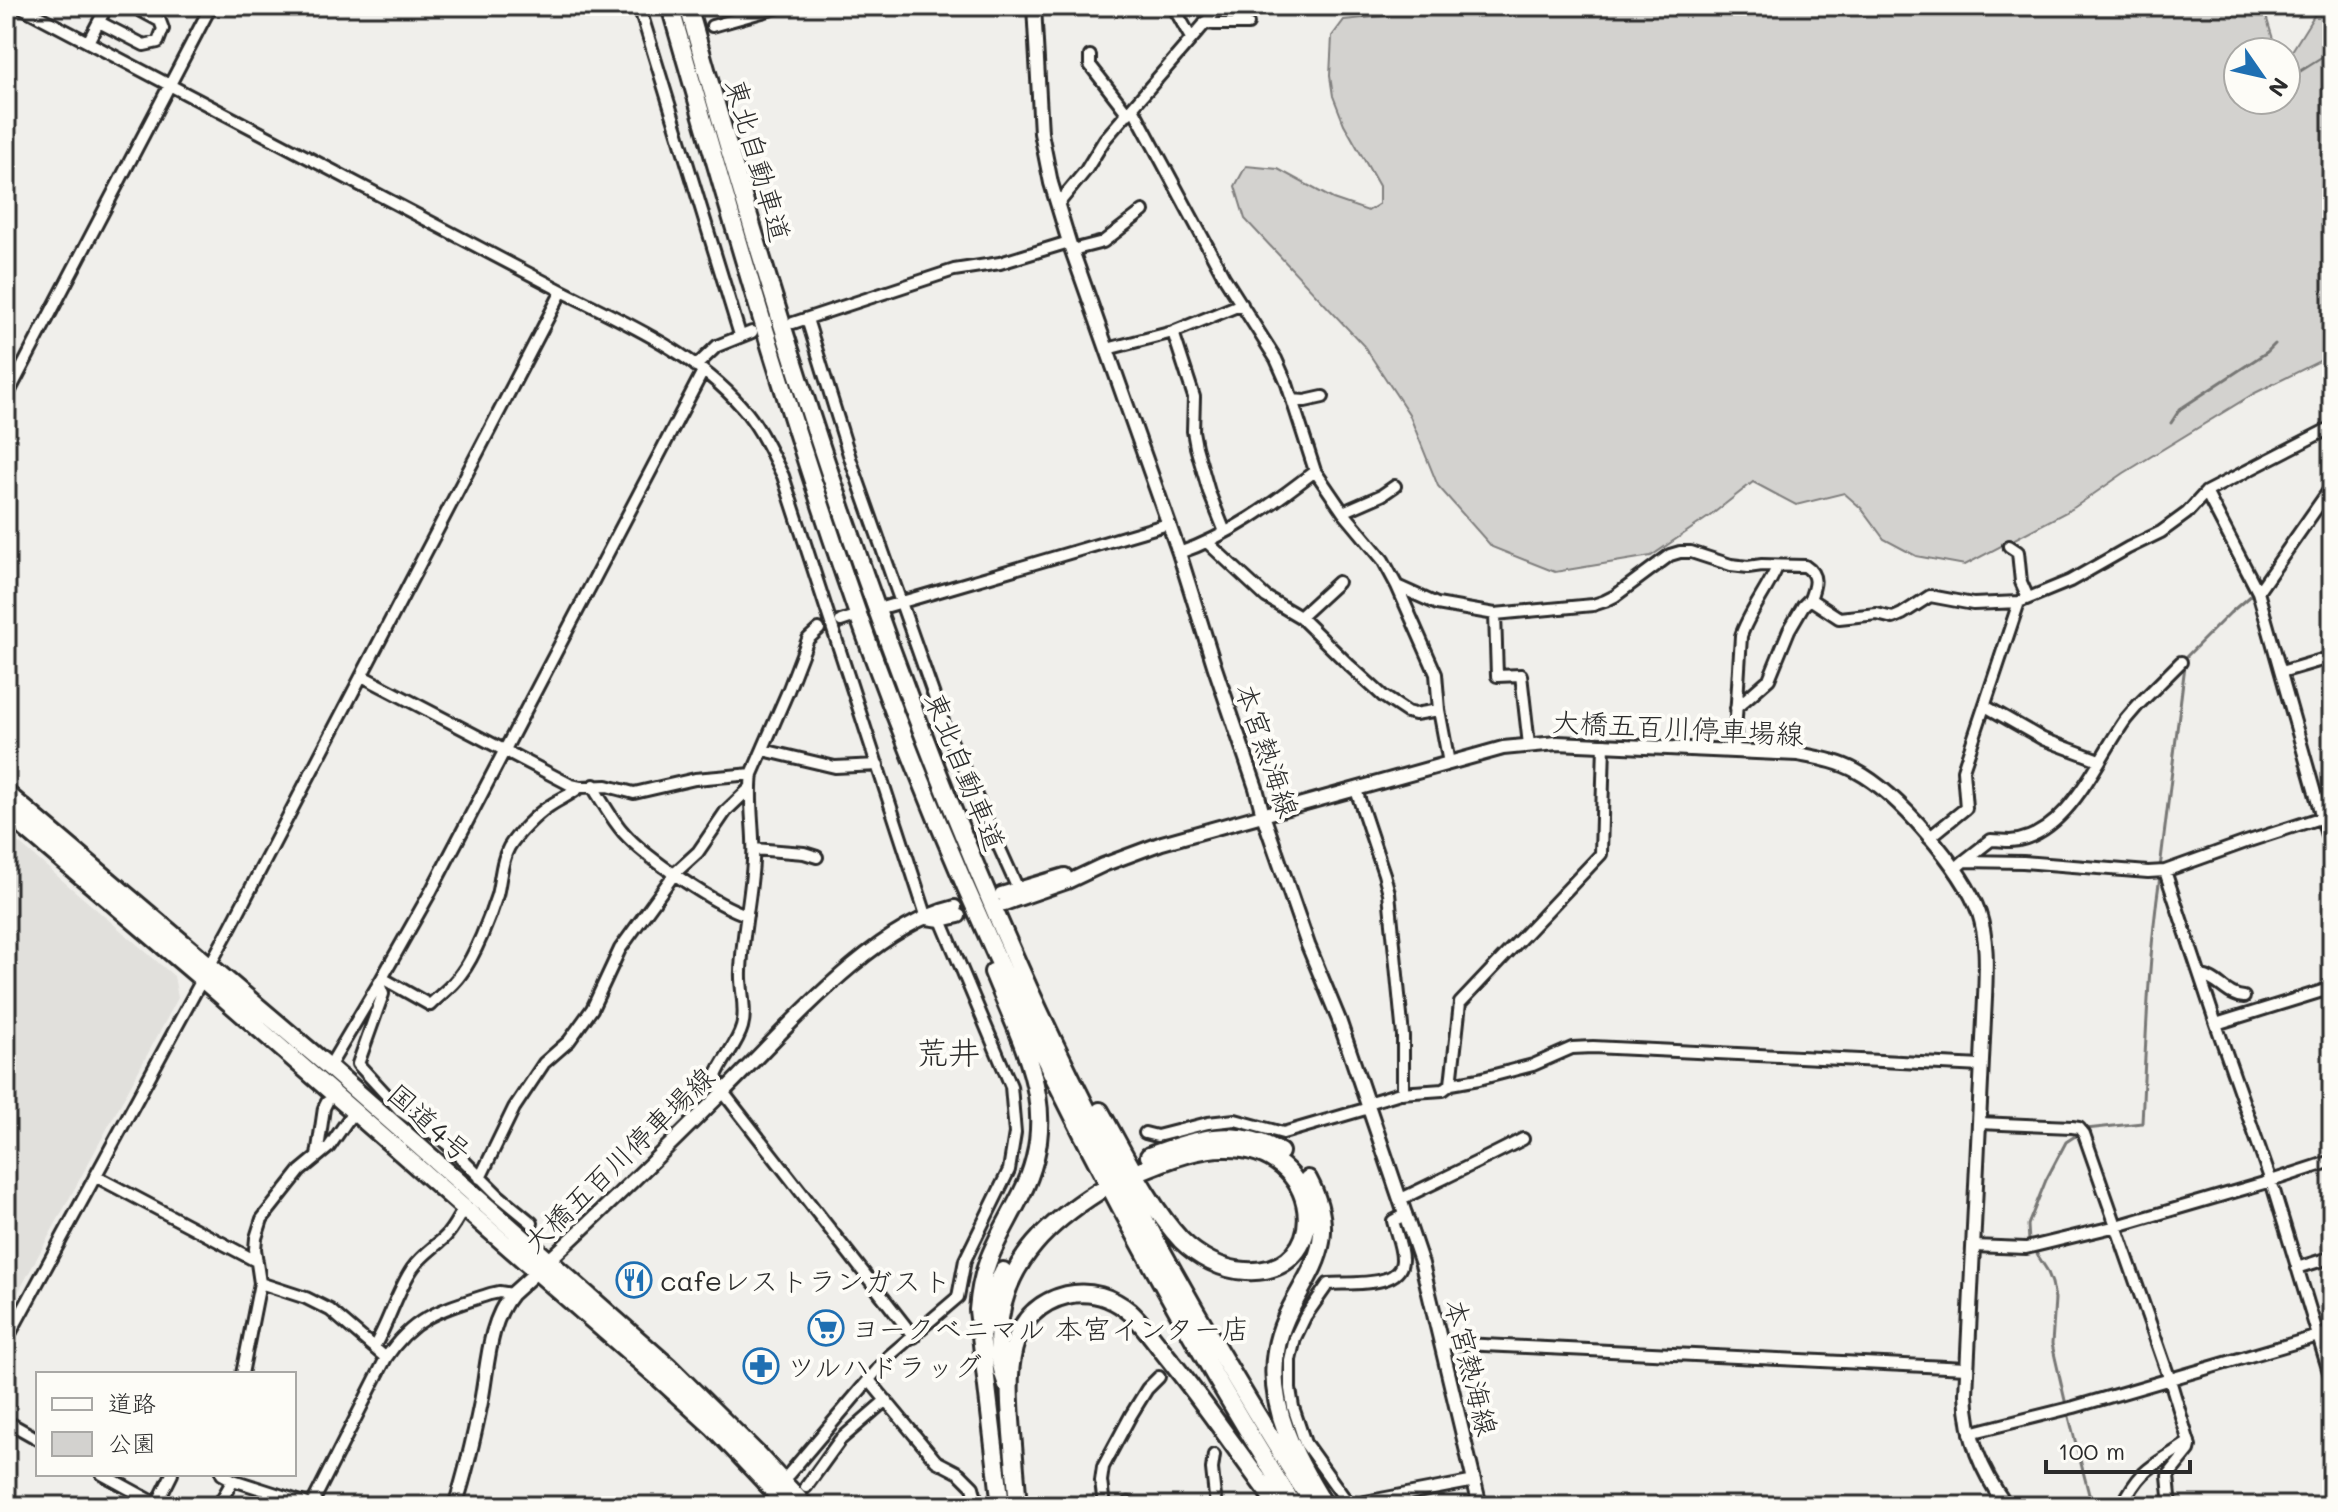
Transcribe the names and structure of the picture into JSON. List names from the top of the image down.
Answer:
{
  "streets": {
    "highway": ["東北自動車道", "国道4号"],
    "main road": ["大橋五百川停車場線", "本宮熱海線"]
  },
  "crossings": [
    ["大橋五百川停車場線", "本宮熱海線"],
    ["大橋五百川停車場線", "国道4号"]
  ],
  "districts": ["荒井"],
  "places": {
    "restaurant": ["cafeレストランガスト"],
    "supermarket": ["ヨークベニマル 本宮インター店"],
    "pharmacy": ["ツルハドラッグ"]
  },
  "legend": ["道路", "公園"],
  "scale_bar": "100 m",
  "north": "bottom right"
}
